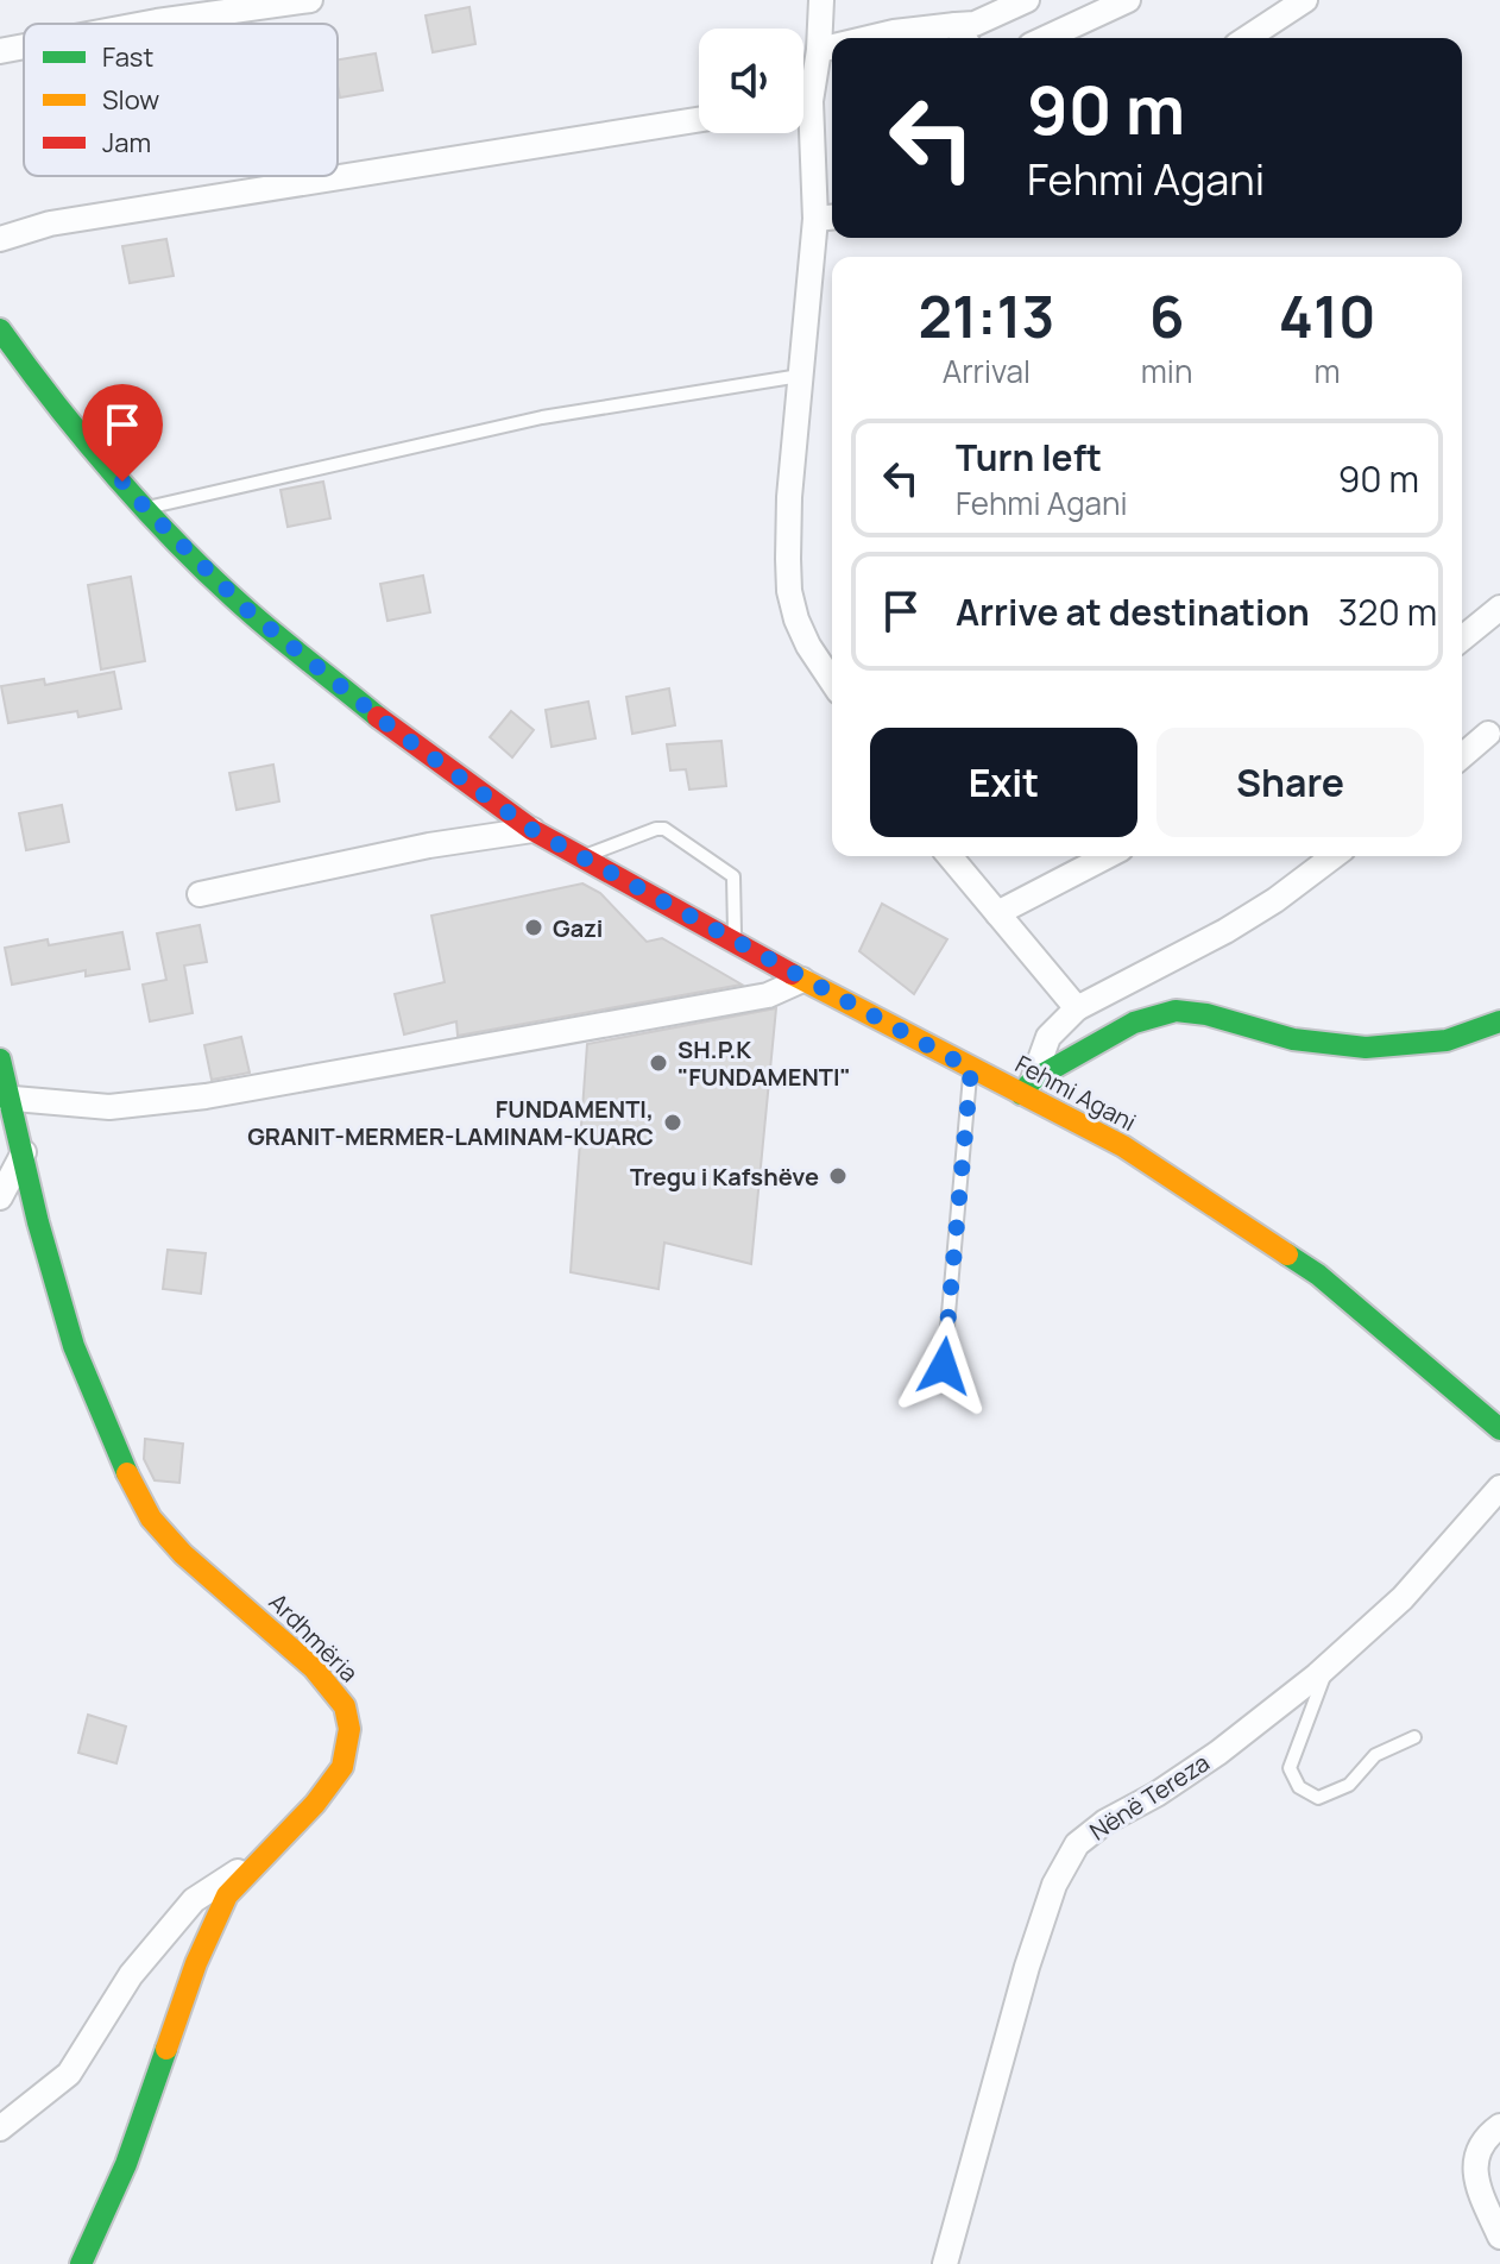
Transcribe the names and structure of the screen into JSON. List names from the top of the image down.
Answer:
{
  "streets": {
    "main road": ["Fehmi Agani", "Ardhmëria"],
    "street": ["Nënë Tereza"]
  },
  "places": [
    "Gazi",
    "SH.P.K \"FUNDAMENTI\"",
    "FUNDAMENTI, GRANIT-MERMER-LAMINAM-KUARC",
    "Tregu i Kafshëve"
  ],
  "legend": ["Fast", "Slow", "Jam"],
  "page": {
    "turn": ["90 m", "Fehmi Agani"],
    "eta": [
      "21:13",
      "Arrival",
      "6",
      "min",
      "410",
      "m"
    ],
    "list": [
      {
        "name": "Turn left",
        "note": "Fehmi Agani",
        "value": "90 m"
      },
      {
        "name": "Arrive at destination",
        "value": "320 m"
      }
    ],
    "buttons": ["Exit", "Share"]
  }
}
